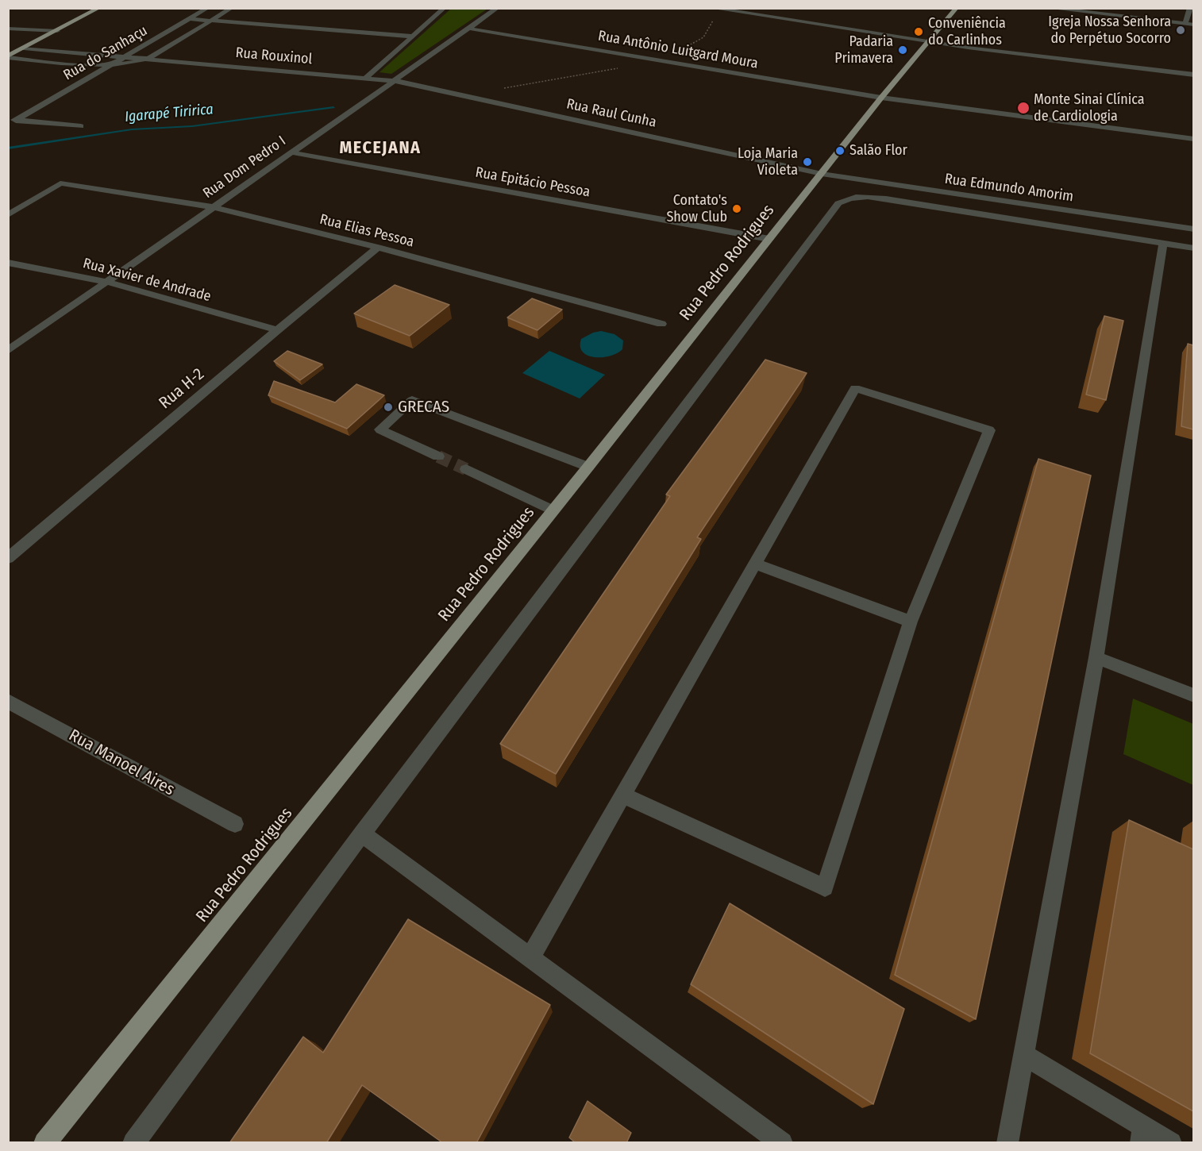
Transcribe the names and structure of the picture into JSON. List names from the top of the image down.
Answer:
{
  "streets": {
    "main road": ["Rua Pedro Rodrigues"],
    "street": [
      "Rua Antônio Luitgard Moura",
      "Rua do Sanhaçu",
      "Rua Rouxinol",
      "Rua Raul Cunha",
      "Rua Dom Pedro I",
      "Rua Epitácio Pessoa",
      "Rua Edmundo Amorim",
      "Rua Elias Pessoa",
      "Rua Xavier de Andrade",
      "Rua H-2",
      "Rua Manoel Aires"
    ]
  },
  "crossings": [
    ["Rua Antônio Luitgard Moura", "Rua Dom Pedro I"],
    ["Rua Antônio Luitgard Moura", "Rua Pedro Rodrigues"],
    ["Rua do Sanhaçu", "Rua Rouxinol"],
    ["Rua Rouxinol", "Rua Raul Cunha"],
    ["Rua Rouxinol", "Rua Dom Pedro I"],
    ["Rua Raul Cunha", "Rua Dom Pedro I"],
    ["Rua Raul Cunha", "Rua Edmundo Amorim"],
    ["Rua Raul Cunha", "Rua Pedro Rodrigues"],
    ["Rua Dom Pedro I", "Rua Epitácio Pessoa"],
    ["Rua Dom Pedro I", "Rua Elias Pessoa"],
    ["Rua Dom Pedro I", "Rua Xavier de Andrade"],
    ["Rua Epitácio Pessoa", "Rua Pedro Rodrigues"],
    ["Rua Edmundo Amorim", "Rua Pedro Rodrigues"],
    ["Rua Elias Pessoa", "Rua H-2"],
    ["Rua Xavier de Andrade", "Rua H-2"]
  ],
  "districts": ["MECEJANA"],
  "water": ["Igarapé Tiririca"],
  "places": [
    "Igreja Nossa Senhora do Perpétuo Socorro",
    "Conveniência do Carlinhos",
    "Padaria Primavera",
    "Monte Sinai Clínica de Cardiologia",
    "Salão Flor",
    "Loja Maria Violeta",
    "Contato's Show Club",
    "GRECAS"
  ]
}
